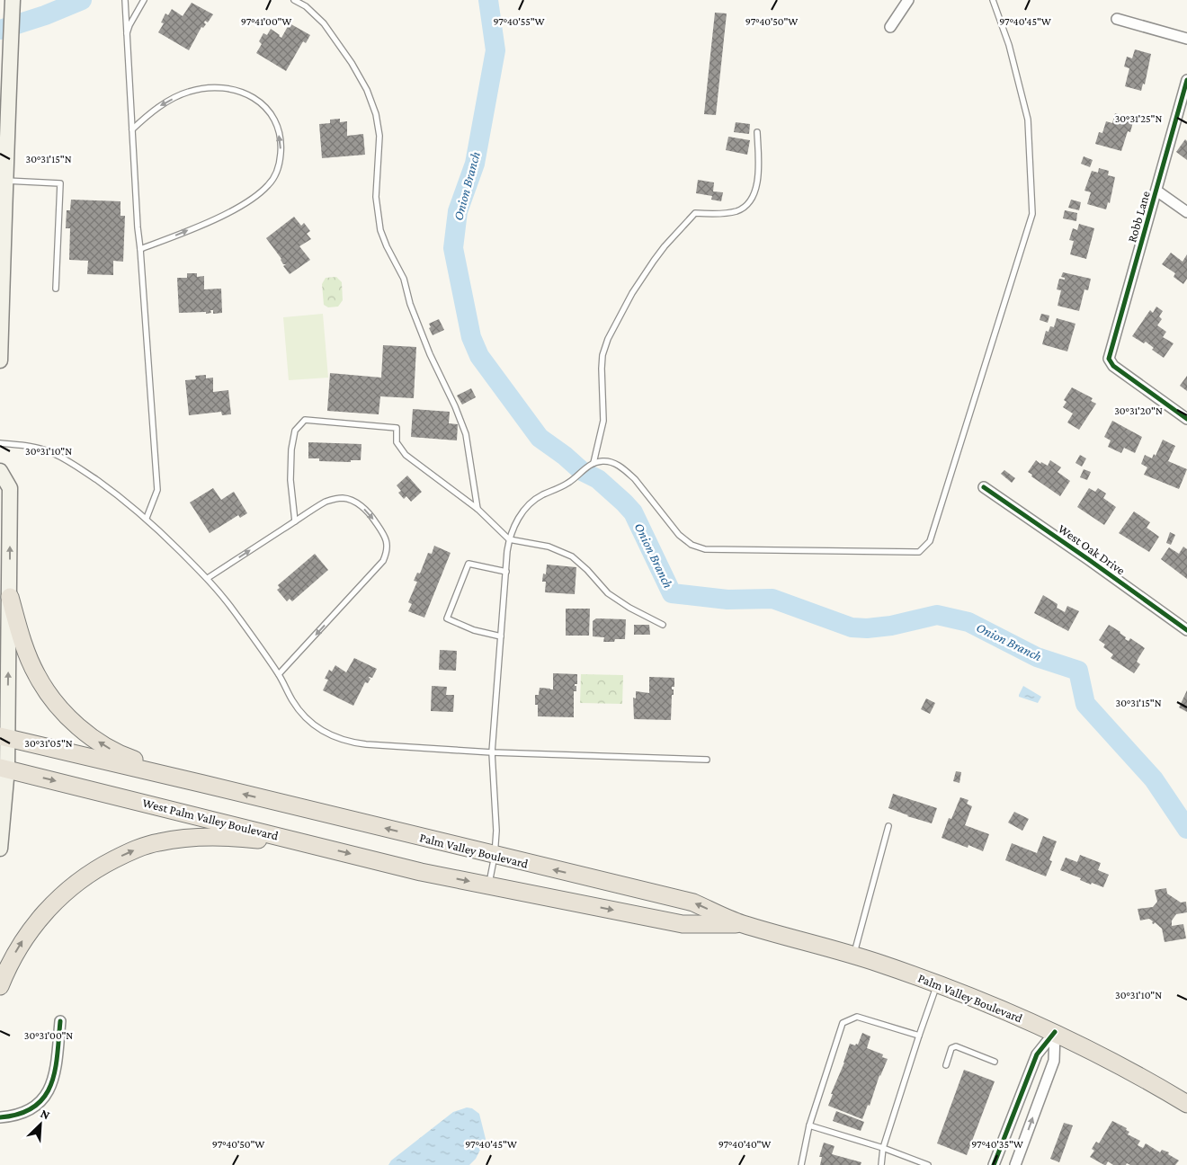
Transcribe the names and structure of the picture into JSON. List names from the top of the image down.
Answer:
{
  "streets": {
    "highway": ["West Palm Valley Boulevard", "Palm Valley Boulevard"],
    "street": ["Robb Lane", "West Oak Drive"]
  },
  "crossings": [
    ["West Palm Valley Boulevard", "Palm Valley Boulevard"]
  ],
  "water": ["Onion Branch"],
  "north": "top right",
  "coordinates": [
    "97°41'00\"W",
    "97°40'55\"W",
    "97°40'50\"W",
    "97°40'45\"W",
    "30°31'25\"N",
    "30°31'15\"N",
    "30°31'20\"N",
    "30°31'10\"N",
    "30°31'05\"N",
    "30°31'00\"N",
    "97°40'40\"W",
    "97°40'35\"W"
  ]
}
